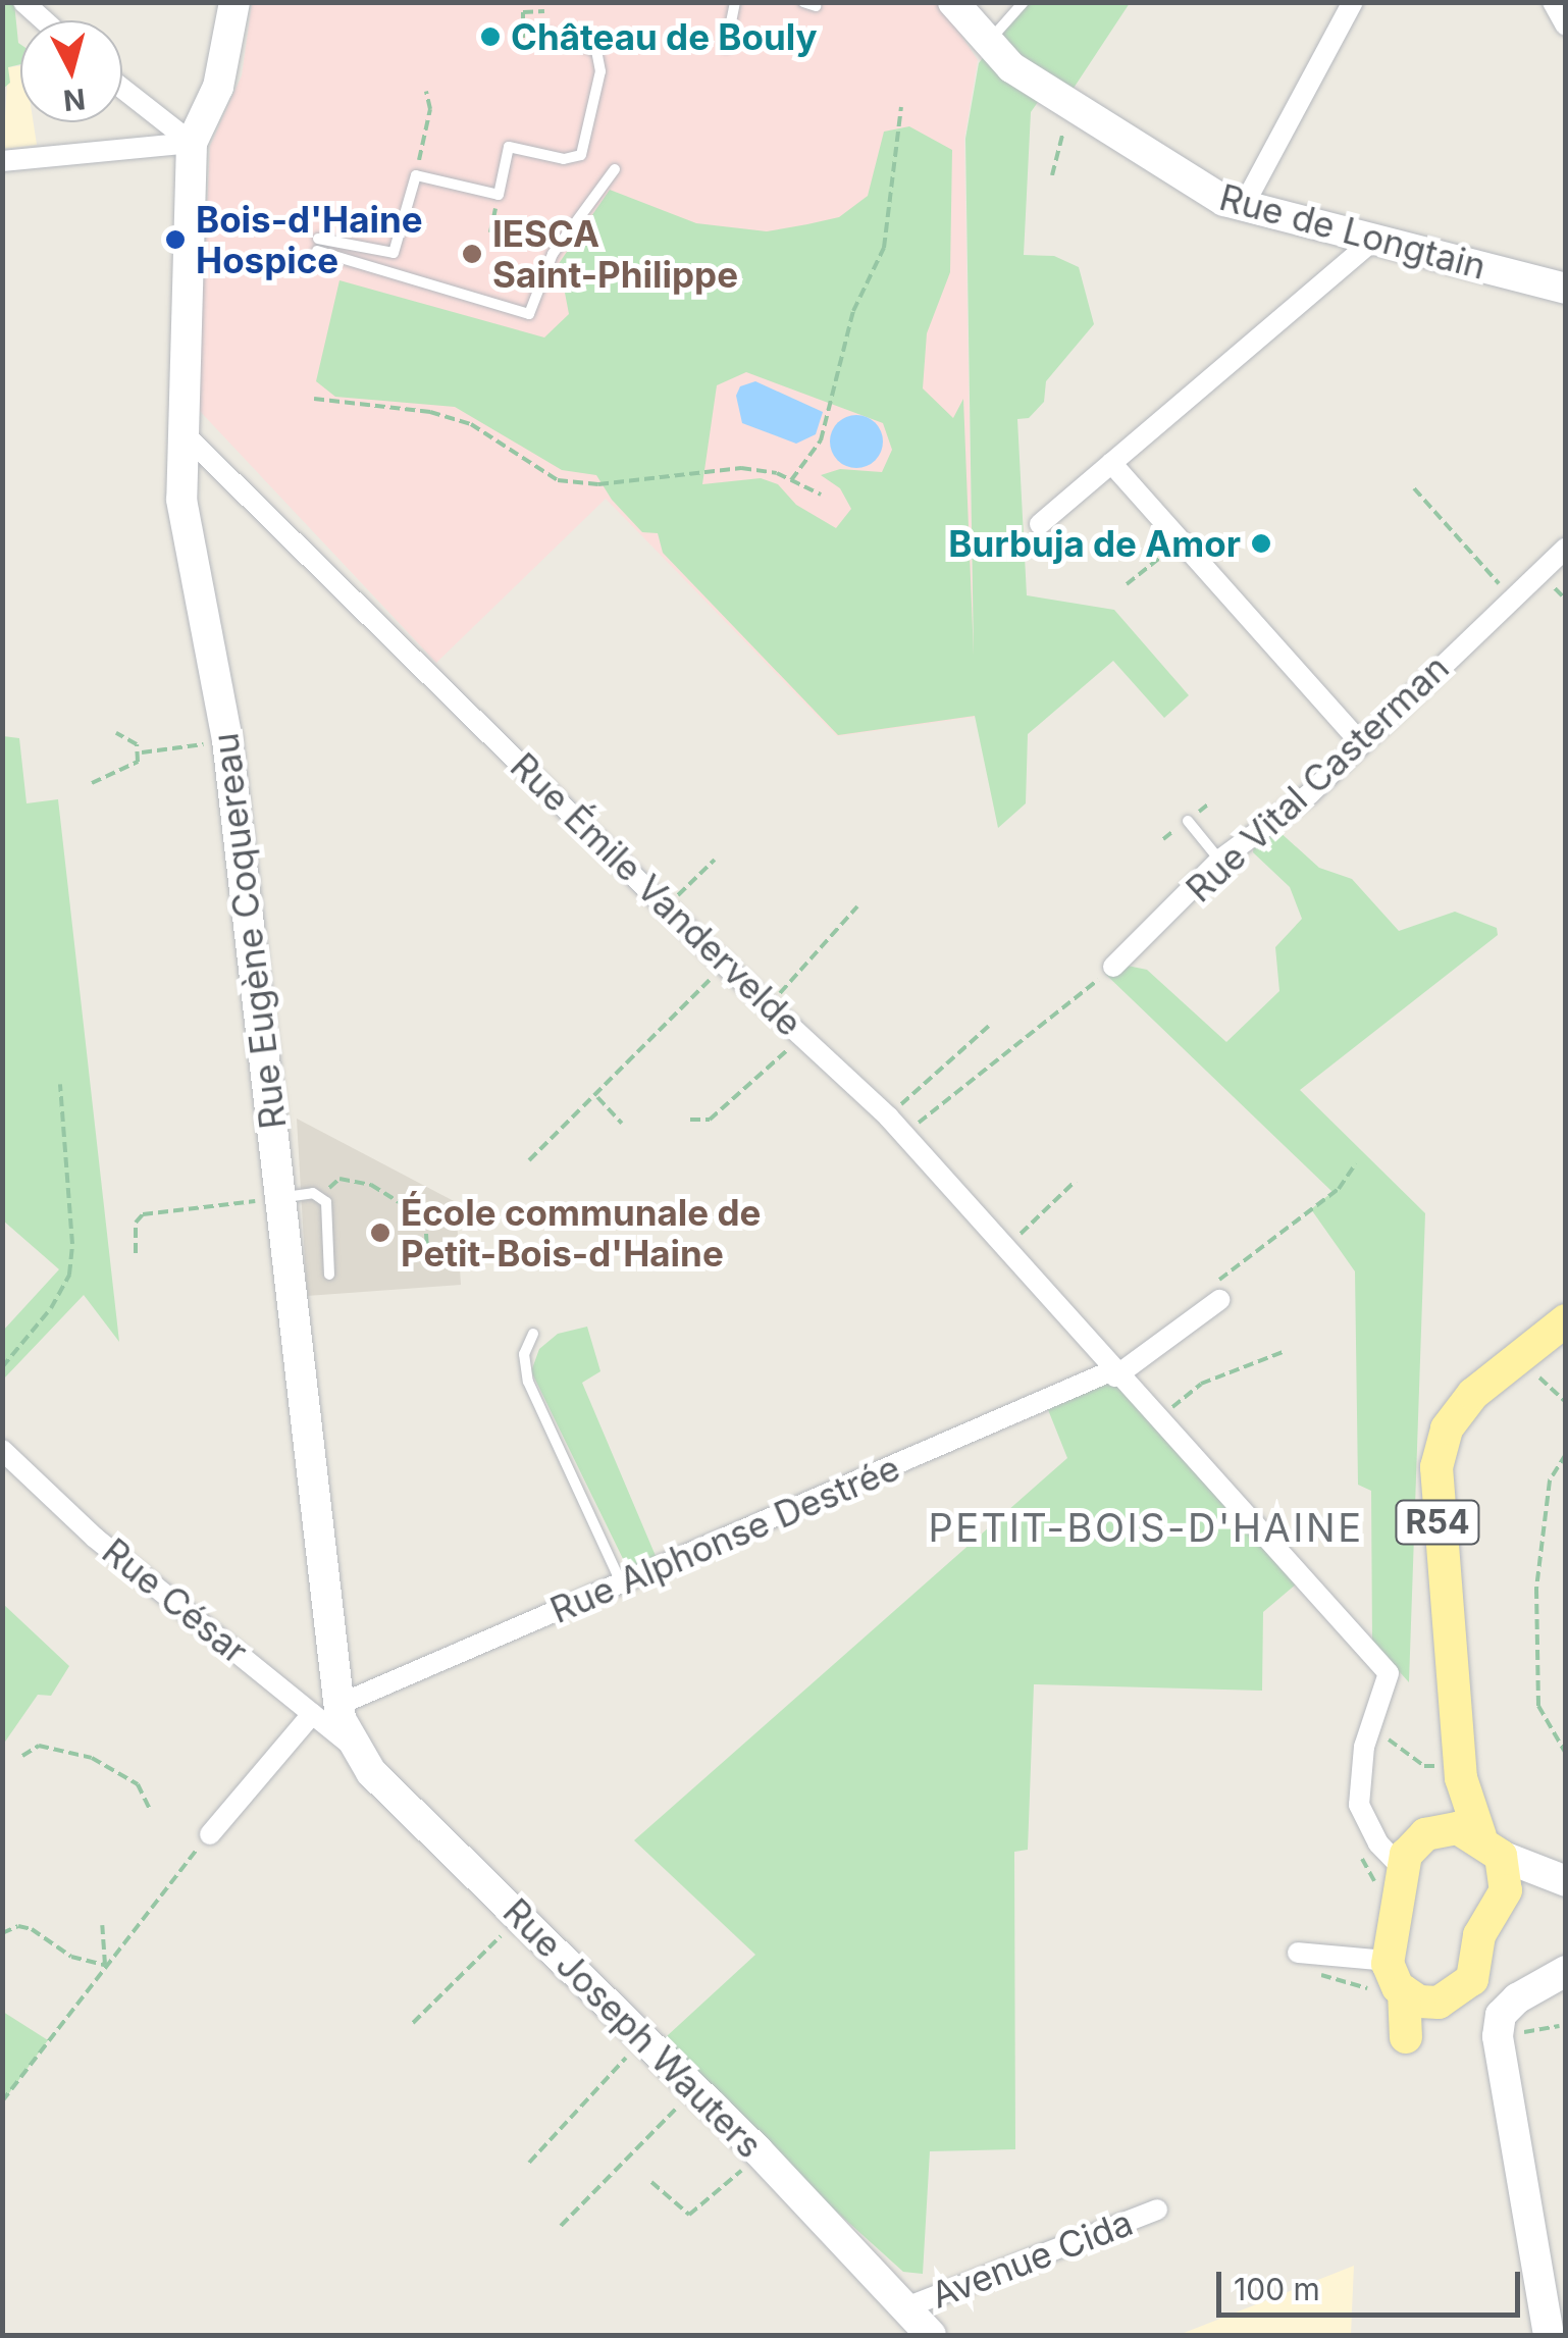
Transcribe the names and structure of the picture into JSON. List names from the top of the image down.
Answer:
{
  "streets": {
    "main road": ["R54"],
    "street": [
      "Rue de Longtain",
      "Rue Vital Casterman",
      "Rue Émile Vandervelde",
      "Rue Eugène Coquereau",
      "Rue Alphonse Destrée",
      "Rue César",
      "Rue Joseph Wauters",
      "Avenue Cida"
    ]
  },
  "crossings": [
    ["Rue Émile Vandervelde", "Rue Eugène Coquereau"],
    ["Rue Émile Vandervelde", "R54"],
    ["Rue Émile Vandervelde", "Rue Alphonse Destrée"],
    ["Rue Eugène Coquereau", "Rue Alphonse Destrée"],
    ["Rue Eugène Coquereau", "Rue César"],
    ["Rue Eugène Coquereau", "Rue Joseph Wauters"],
    ["Rue Alphonse Destrée", "Rue César"],
    ["Rue Alphonse Destrée", "Rue Joseph Wauters"],
    ["Rue César", "Rue Joseph Wauters"],
    ["Rue Joseph Wauters", "Avenue Cida"]
  ],
  "districts": ["PETIT-BOIS-D'HAINE"],
  "places": [
    "Château de Bouly",
    "Bois-d'Haine Hospice",
    "IESCA Saint-Philippe",
    "Burbuja de Amor",
    "École communale de Petit-Bois-d'Haine"
  ],
  "scale_bar": "100 m",
  "north": "bottom"
}
